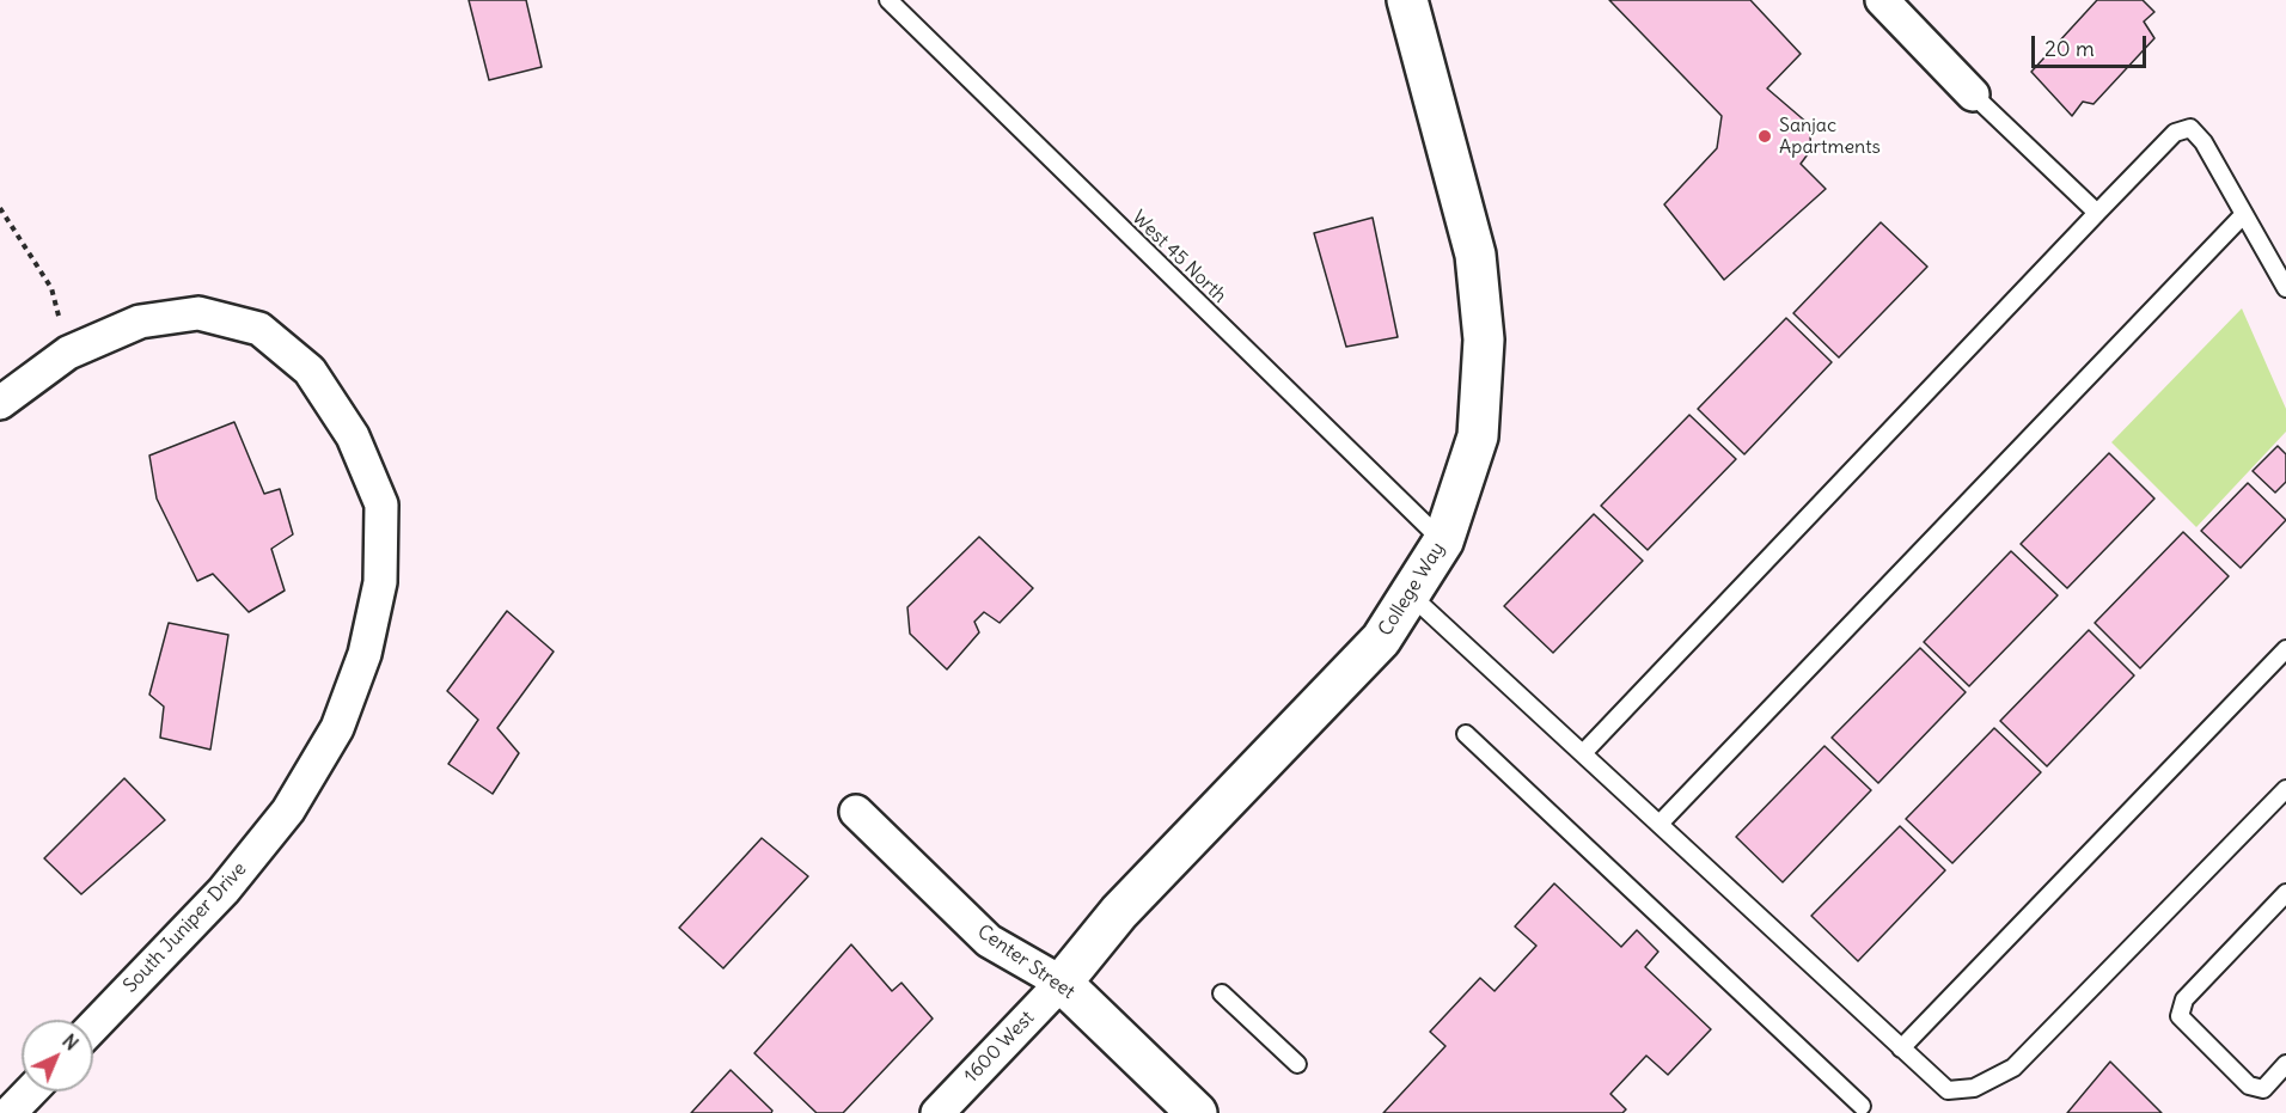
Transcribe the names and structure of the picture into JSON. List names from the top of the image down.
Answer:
{
  "streets": {
    "main road": ["College Way", "Center Street"],
    "street": ["South Juniper Drive", "1600 West"],
    "lane": ["West 45 North"]
  },
  "crossings": [
    ["West 45 North", "College Way"],
    ["College Way", "Center Street"],
    ["College Way", "1600 West"],
    ["Center Street", "1600 West"]
  ],
  "places": ["Sanjac Apartments"],
  "scale_bar": "20 m",
  "north": "top right"
}
